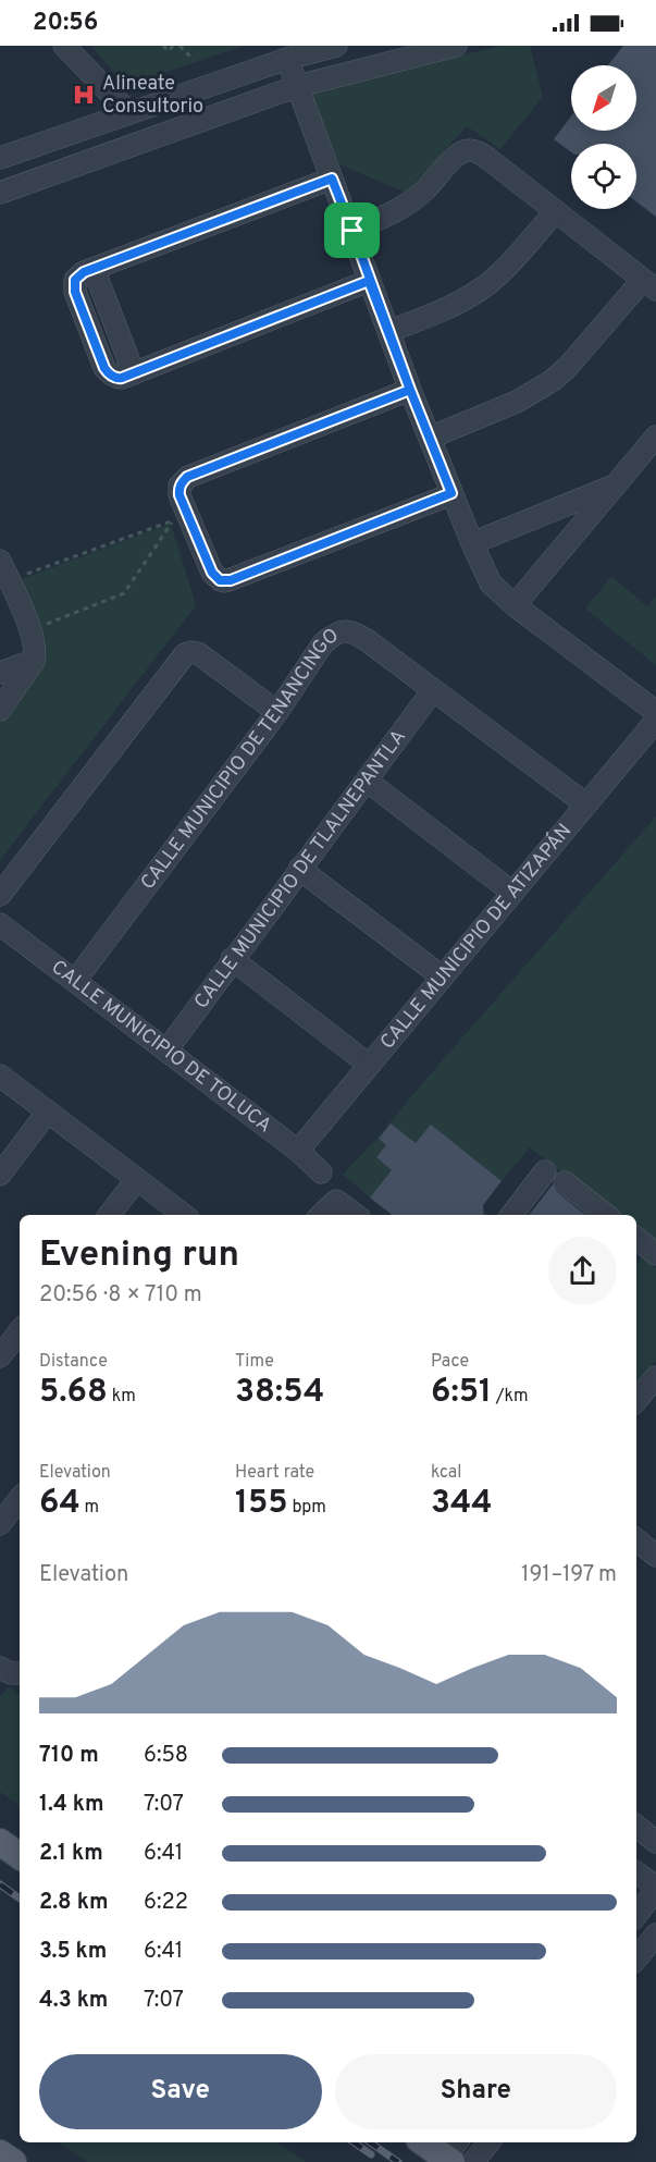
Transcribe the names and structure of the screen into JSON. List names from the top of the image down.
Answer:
{
  "streets": {
    "street": [
      "CALLE MUNICIPIO DE TENANCINGO",
      "CALLE MUNICIPIO DE TLALNEPANTLA",
      "CALLE MUNICIPIO DE ATIZAPÁN",
      "CALLE MUNICIPIO DE TOLUCA"
    ]
  },
  "crossings": [
    ["CALLE MUNICIPIO DE TENANCINGO", "CALLE MUNICIPIO DE TLALNEPANTLA"],
    ["CALLE MUNICIPIO DE TENANCINGO", "CALLE MUNICIPIO DE TOLUCA"],
    ["CALLE MUNICIPIO DE TLALNEPANTLA", "CALLE MUNICIPIO DE TOLUCA"],
    ["CALLE MUNICIPIO DE ATIZAPÁN", "CALLE MUNICIPIO DE TOLUCA"]
  ],
  "places": {
    "hospital": ["Alineate Consultorio"]
  },
  "north": "bottom left",
  "page": {
    "status": "20:56",
    "heading": ["Evening run", "20:56 · 8 × 710 m"],
    "stats": [
      ["Distance", "5.68 km"],
      ["Time", "38:54"],
      ["Pace", "6:51 /km"],
      ["Elevation", "64 m"],
      ["Heart rate", "155 bpm"],
      ["kcal", "344"]
    ],
    "chart": ["Elevation", "191–197 m"],
    "list": [
      {
        "name": "710 m",
        "note": "6:58"
      },
      {
        "name": "1.4 km",
        "note": "7:07"
      },
      {
        "name": "2.1 km",
        "note": "6:41"
      },
      {
        "name": "2.8 km",
        "note": "6:22"
      },
      {
        "name": "3.5 km",
        "note": "6:41"
      },
      {
        "name": "4.3 km",
        "note": "7:07"
      }
    ],
    "buttons": ["Save", "Share"]
  }
}
